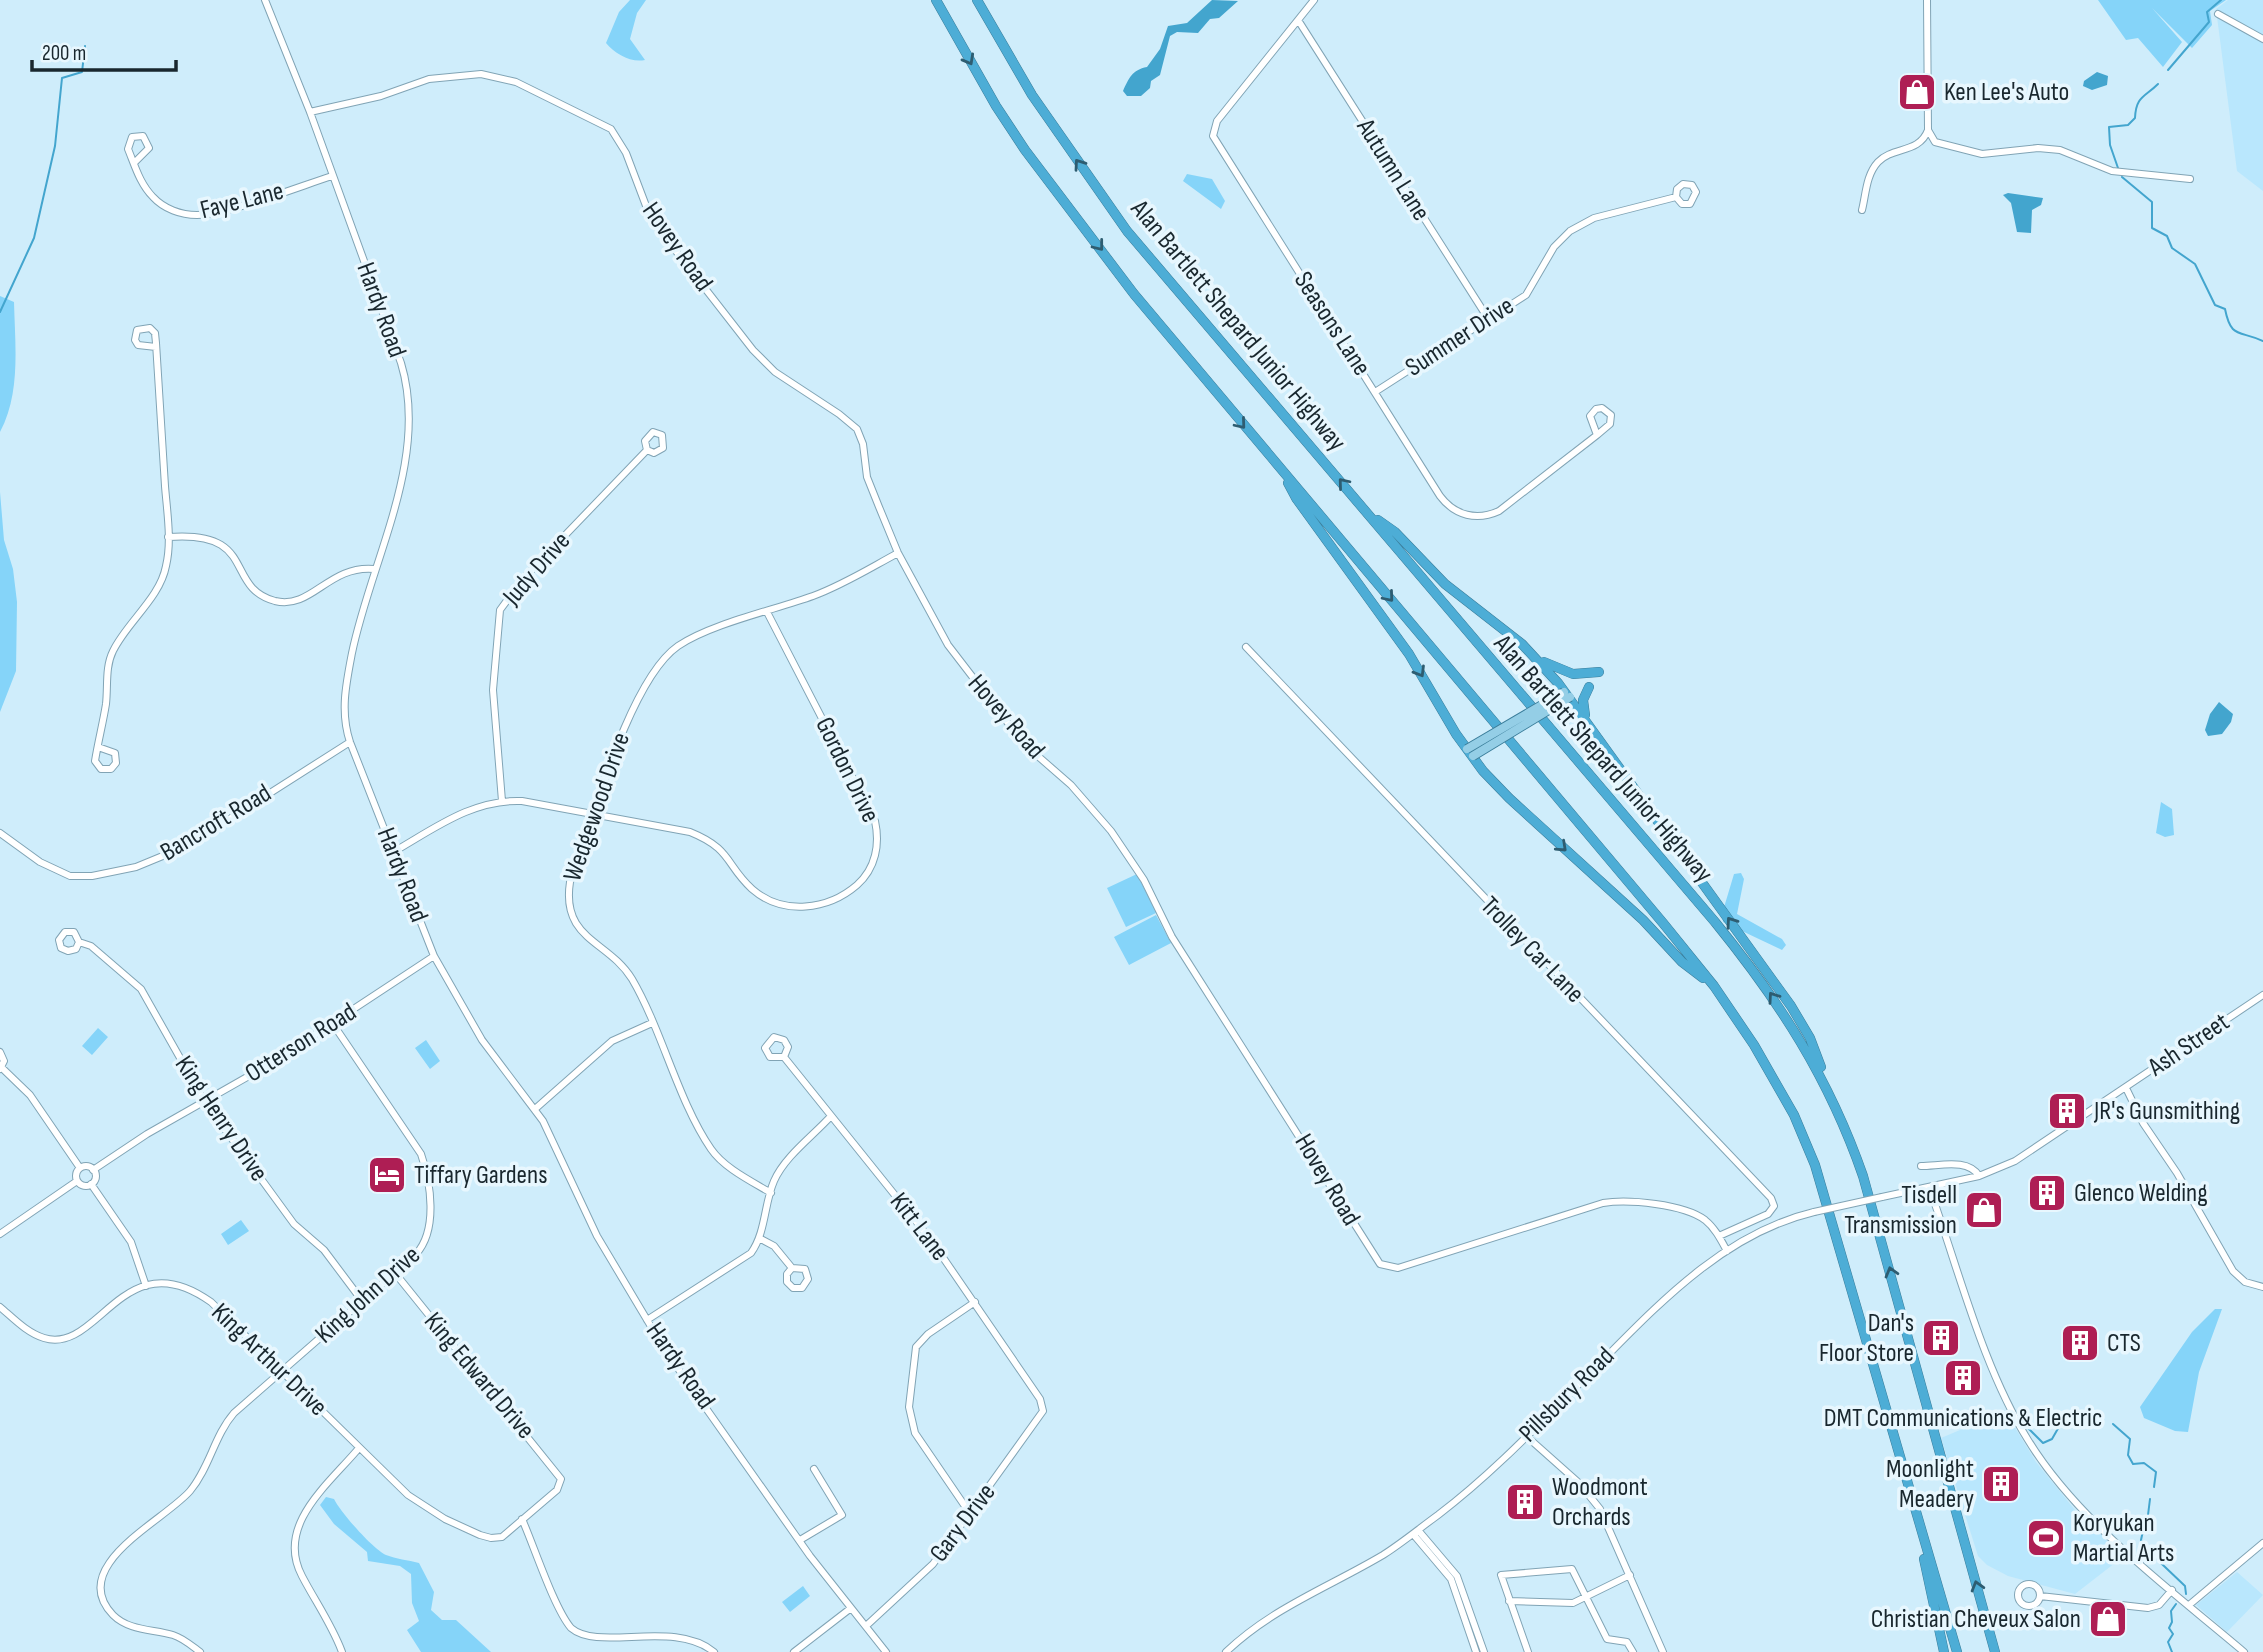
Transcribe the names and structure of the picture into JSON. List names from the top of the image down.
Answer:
{
  "streets": {
    "highway": ["Alan Bartlett Shepard Junior Highway"],
    "street": [
      "Autumn Lane",
      "Faye Lane",
      "Hovey Road",
      "Hardy Road",
      "Seasons Lane",
      "Summer Drive",
      "Judy Drive",
      "Gordon Drive",
      "Wedgewood Drive",
      "Bancroft Road",
      "Trolley Car Lane",
      "Otterson Road",
      "Ash Street",
      "King Henry Drive",
      "Kitt Lane",
      "King John Drive",
      "King Arthur Drive",
      "King Edward Drive",
      "Pillsbury Road",
      "Gary Drive"
    ]
  },
  "crossings": [
    ["Autumn Lane", "Seasons Lane"],
    ["Autumn Lane", "Summer Drive"],
    ["Faye Lane", "Hardy Road"],
    ["Hovey Road", "Hardy Road"],
    ["Hovey Road", "Wedgewood Drive"],
    ["Hovey Road", "Trolley Car Lane"],
    ["Hovey Road", "Pillsbury Road"],
    ["Hardy Road", "Gordon Drive"],
    ["Hardy Road", "Bancroft Road"],
    ["Hardy Road", "Otterson Road"],
    ["Hardy Road", "Gary Drive"],
    ["Seasons Lane", "Summer Drive"],
    ["Judy Drive", "Gordon Drive"],
    ["Gordon Drive", "Wedgewood Drive"],
    ["Otterson Road", "King Henry Drive"],
    ["Otterson Road", "King John Drive"],
    ["Ash Street", "Pillsbury Road"],
    ["King Henry Drive", "King John Drive"],
    ["Kitt Lane", "Gary Drive"],
    ["King John Drive", "King Arthur Drive"],
    ["King John Drive", "King Edward Drive"],
    ["King Arthur Drive", "King Edward Drive"]
  ],
  "places": {
    "shop": ["Ken Lee's Auto", "Tisdell Transmission", "Christian Cheveux Salon"],
    "building": [
      "JR's Gunsmithing",
      "Glenco Welding",
      "Dan's Floor Store",
      "CTS",
      "DMT Communications & Electric",
      "Moonlight Meadery",
      "Woodmont Orchards"
    ],
    "hotel": ["Tiffary Gardens"],
    "sports": ["Koryukan Martial Arts"]
  },
  "scale_bar": "200 m"
}
